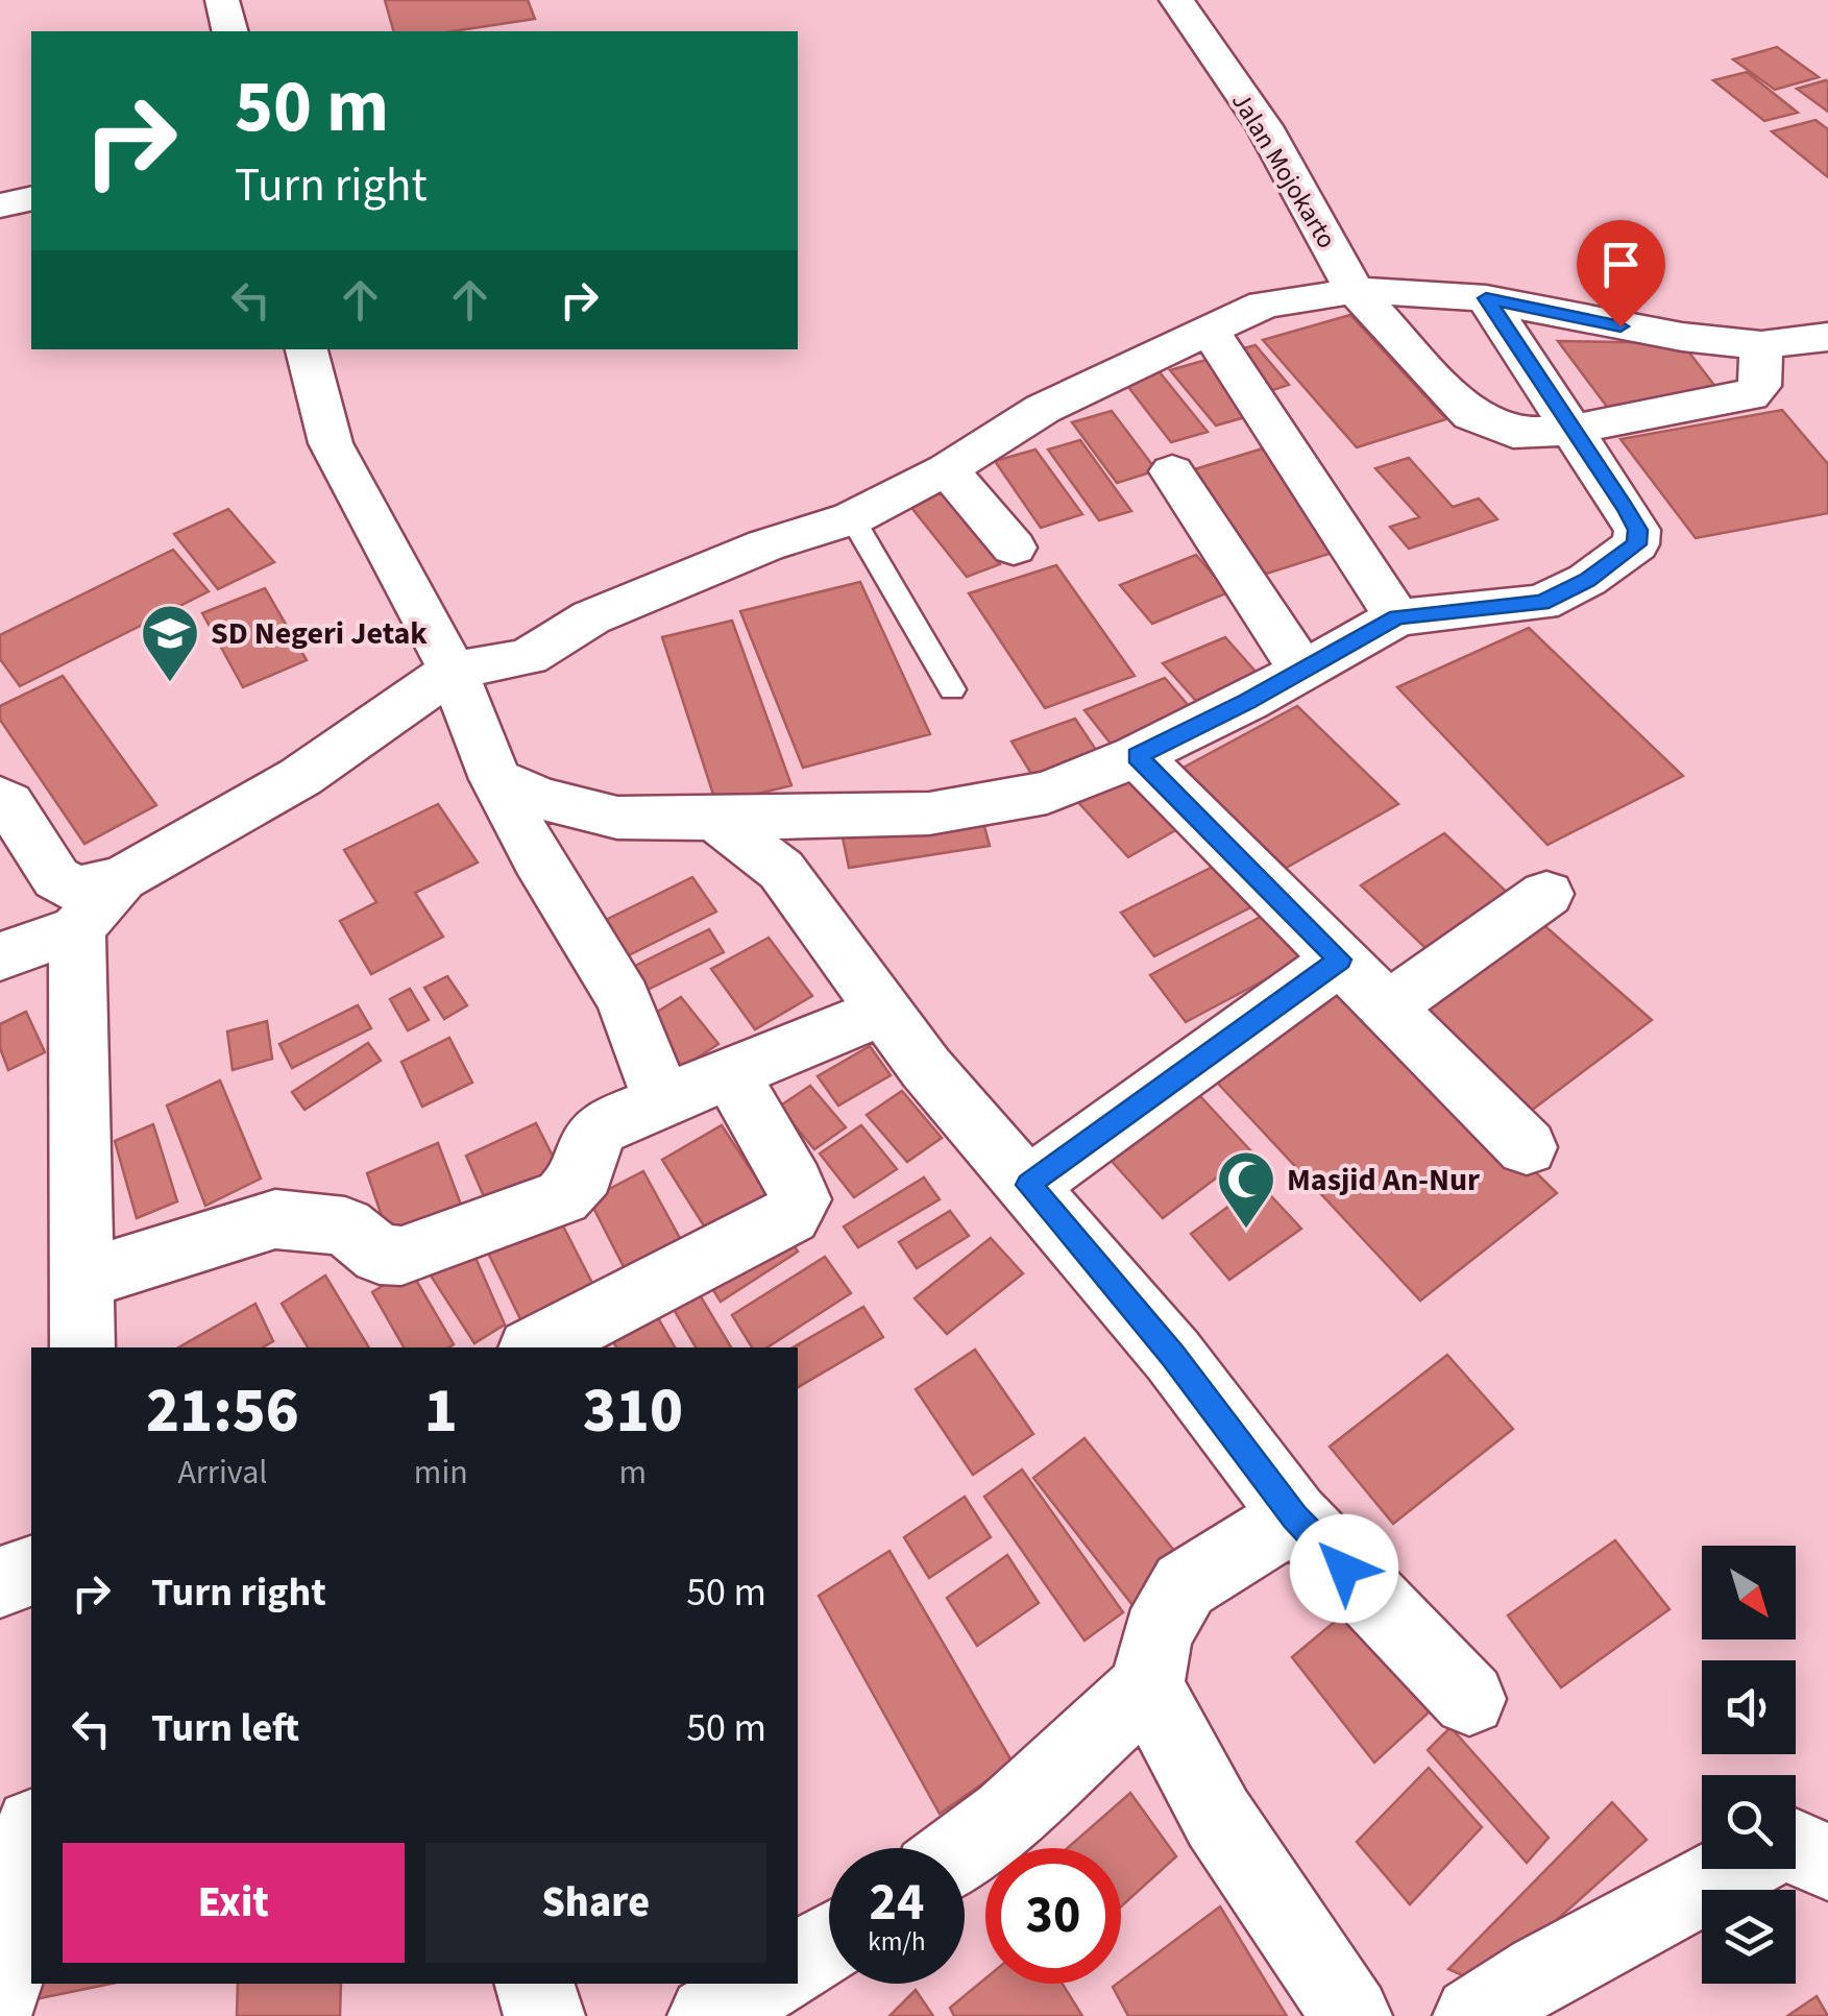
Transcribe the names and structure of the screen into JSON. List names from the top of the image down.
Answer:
{
  "streets": {
    "street": ["Jalan Mojokarto"]
  },
  "places": {
    "school or university": ["SD Negeri Jetak"],
    "mosque": ["Masjid An-Nur"]
  },
  "north": "bottom right",
  "page": {
    "turn": ["50 m", "Turn right"],
    "eta": [
      "21:56",
      "Arrival",
      "1",
      "min",
      "310",
      "m"
    ],
    "list": [
      {
        "name": "Turn right",
        "value": "50 m"
      },
      {
        "name": "Turn left",
        "value": "50 m"
      }
    ],
    "buttons": ["Exit", "Share"],
    "speed": "24 km/h",
    "limit": "30"
  }
}
